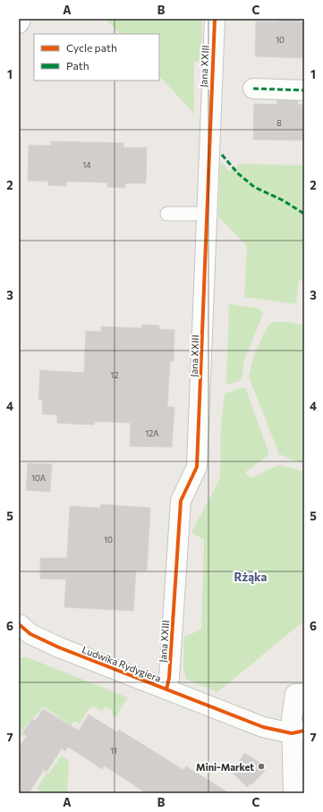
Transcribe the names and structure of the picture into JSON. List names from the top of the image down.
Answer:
{
  "streets": {
    "street": ["Jana XXIII", "Ludwika Rydygiera"]
  },
  "crossings": [
    ["Jana XXIII", "Ludwika Rydygiera"]
  ],
  "districts": ["Rżąka"],
  "places": ["Mini-Market"],
  "house_numbers": [
    "10",
    "8",
    "14",
    "12",
    "12A",
    "10A",
    "10",
    "11"
  ],
  "legend": ["Cycle path", "Path"],
  "grid": {
    "columns": ["A", "B", "C"],
    "rows": [
      "1",
      "2",
      "3",
      "4",
      "5",
      "6",
      "7"
    ]
  }
}
